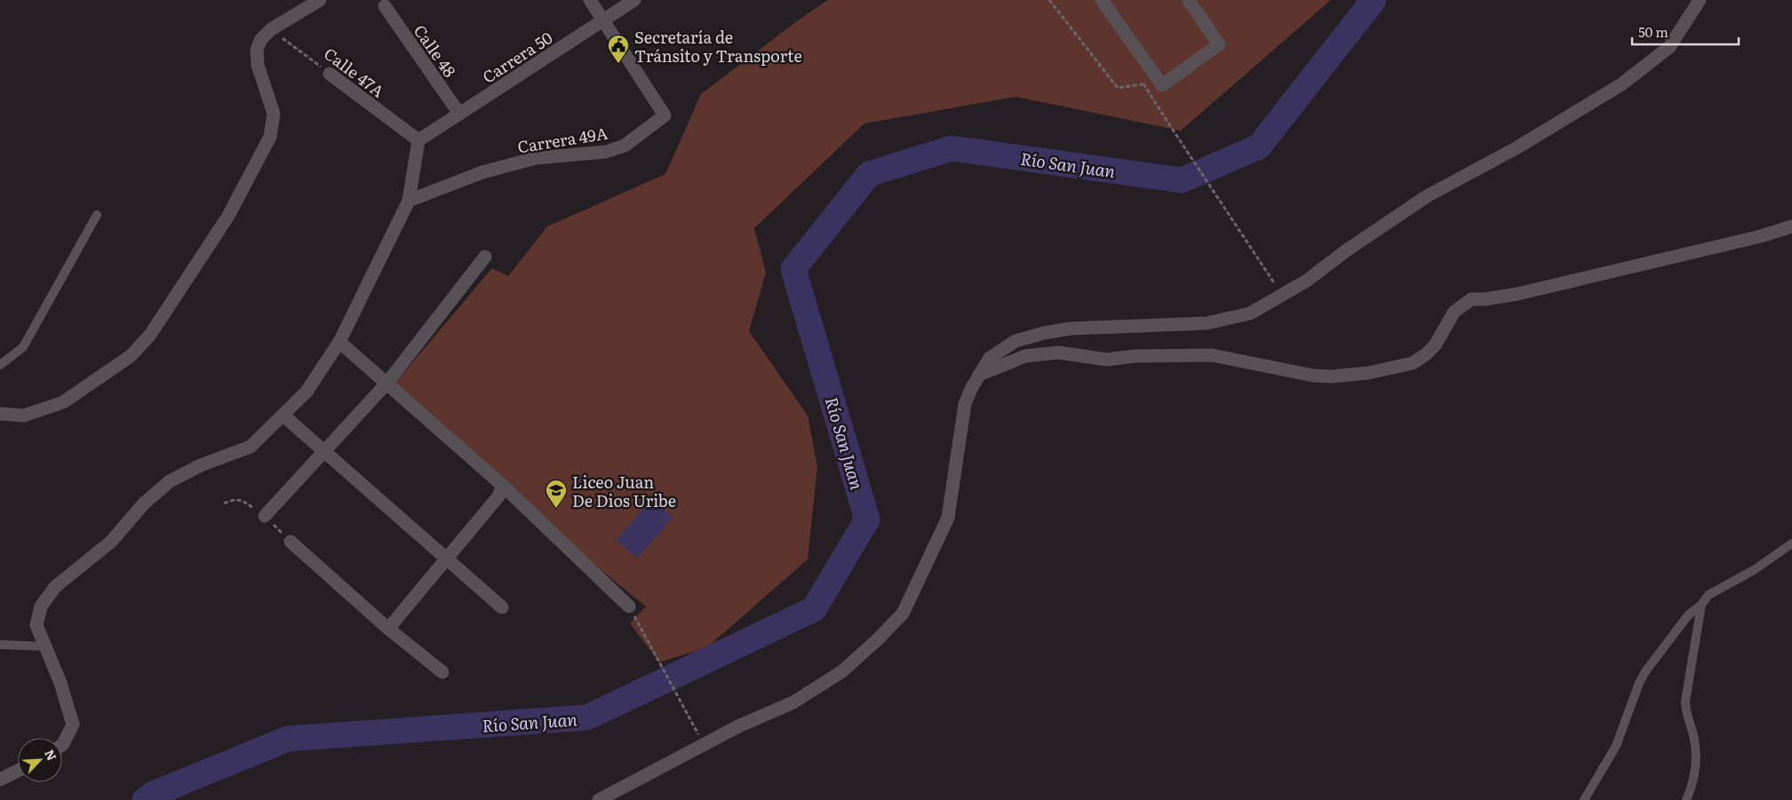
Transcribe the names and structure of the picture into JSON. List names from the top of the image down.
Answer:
{
  "streets": {
    "street": [
      "Calle 48",
      "Carrera 50",
      "Calle 47A",
      "Carrera 49A"
    ]
  },
  "crossings": [
    ["Calle 48", "Carrera 50"],
    ["Carrera 50", "Calle 47A"],
    ["Carrera 50", "Carrera 49A"]
  ],
  "water": ["Río San Juan"],
  "places": {
    "public building": ["Secretaría de Tránsito y Transporte"],
    "school or university": ["Liceo Juan De Dios Uribe"]
  },
  "scale_bar": "50 m",
  "north": "top right"
}
